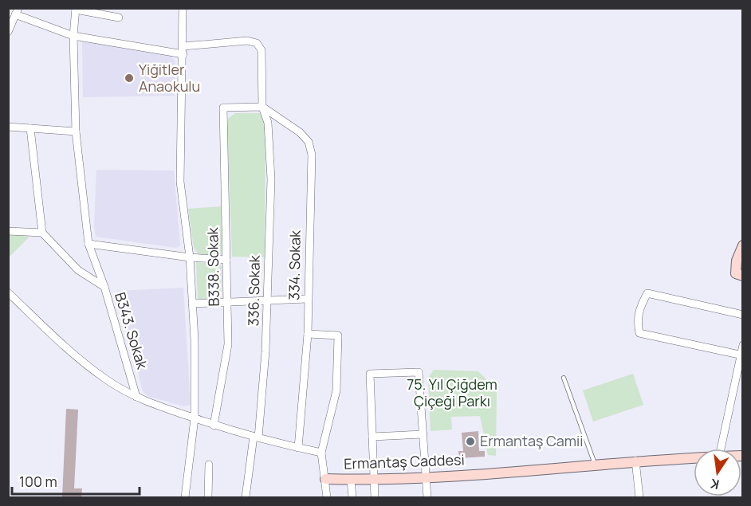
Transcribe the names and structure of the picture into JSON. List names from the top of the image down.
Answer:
{
  "streets": {
    "main road": ["Ermantaş Caddesi"],
    "street": [
      "334. Sokak",
      "B338. Sokak",
      "336. Sokak",
      "B343. Sokak"
    ]
  },
  "crossings": [
    ["334. Sokak", "B338. Sokak"],
    ["334. Sokak", "336. Sokak"],
    ["B338. Sokak", "336. Sokak"]
  ],
  "parks": ["75. Yıl Çiğdem Çiçeği Parkı"],
  "places": ["Yiğitler Anaokulu", "Ermantaş Camii"],
  "scale_bar": "100 m",
  "north": "bottom"
}
